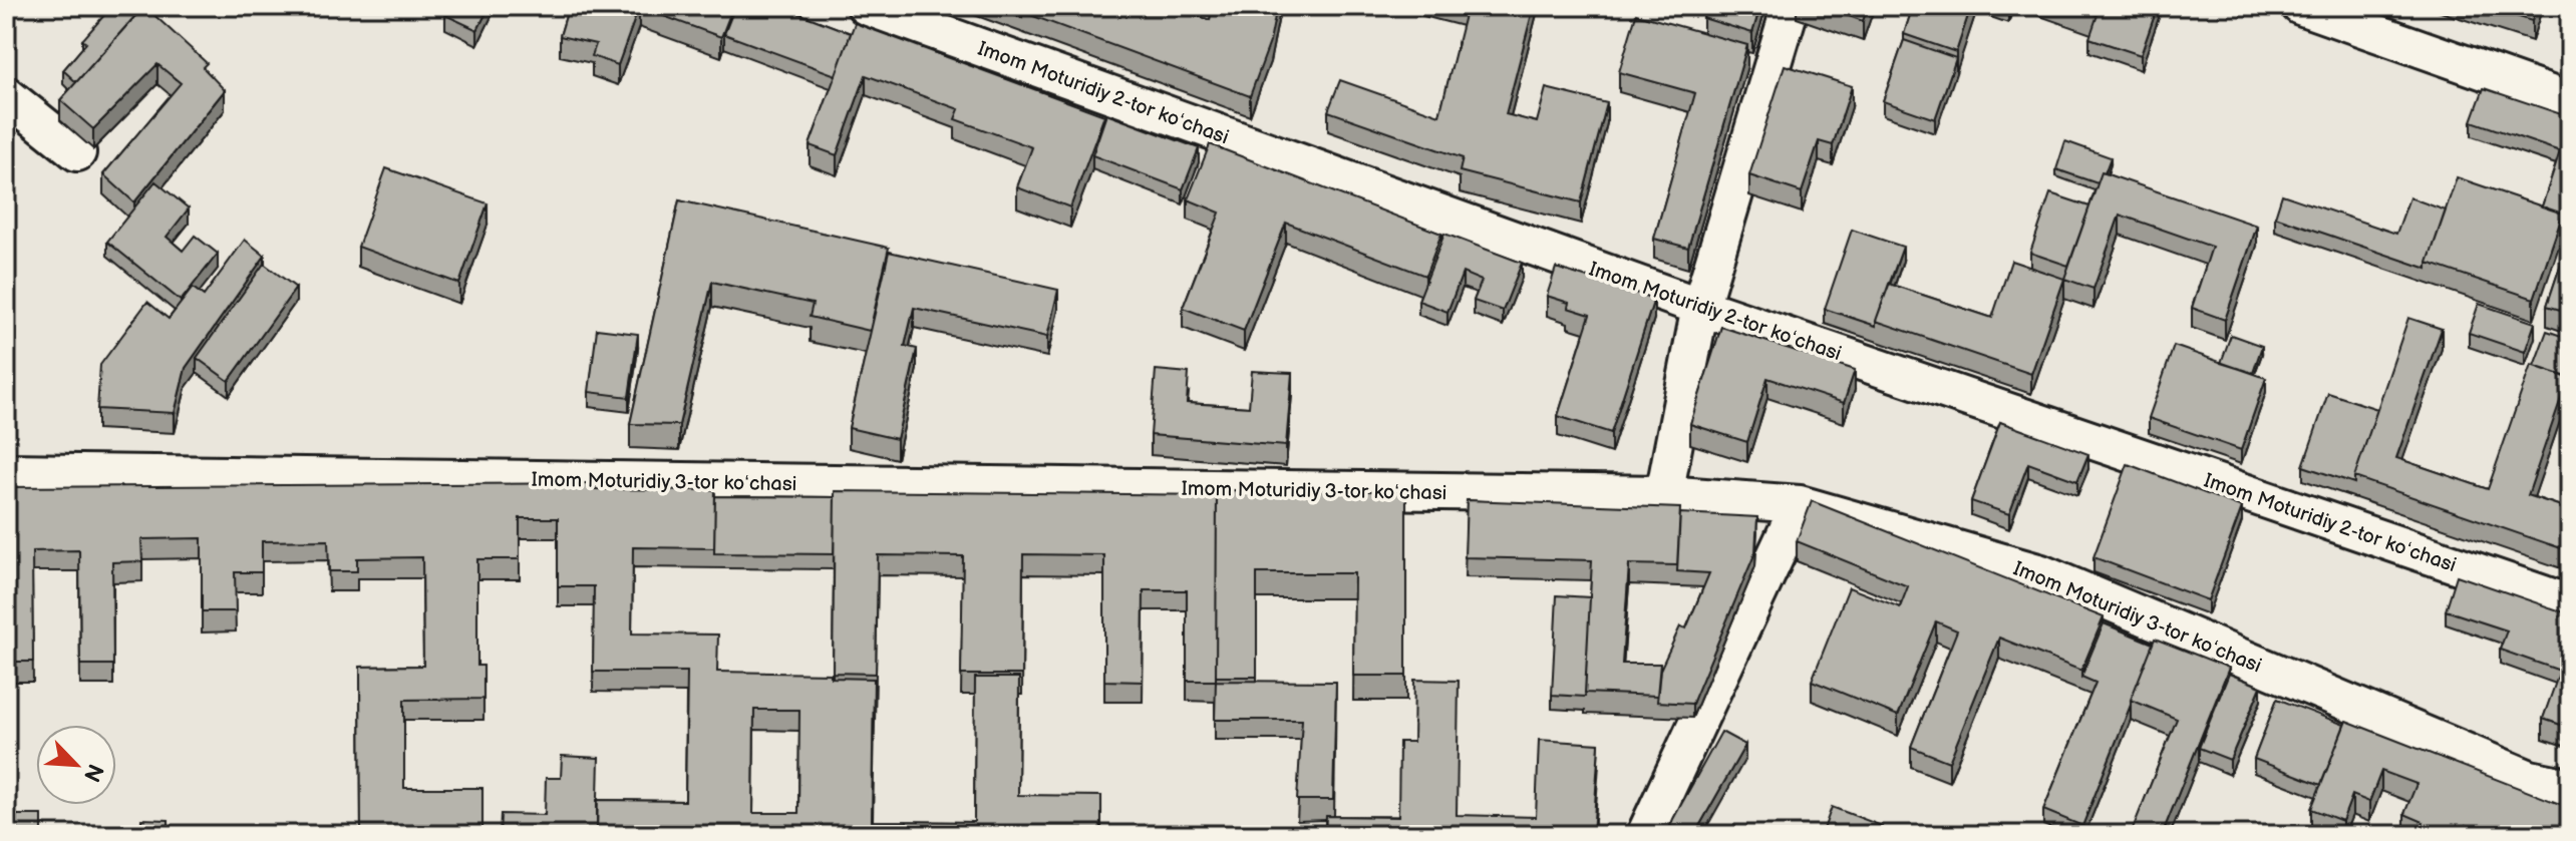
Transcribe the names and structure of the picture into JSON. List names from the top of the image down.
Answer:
{
  "streets": {
    "street": ["Imom Moturidiy 2-tor koʻchasi", "Imom Moturidiy 3-tor koʻchasi"]
  },
  "north": "bottom right"
}
